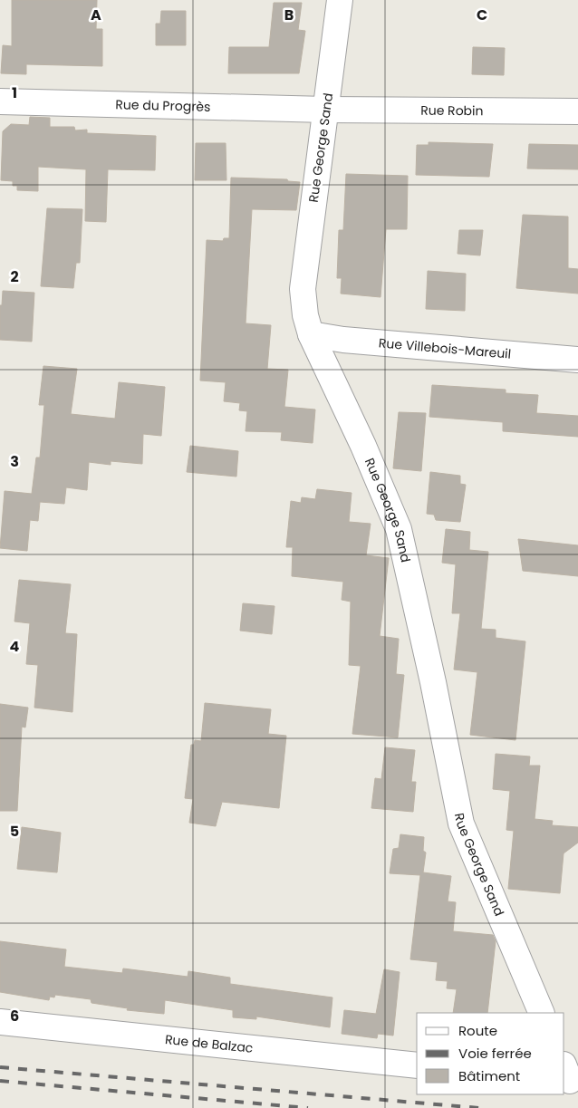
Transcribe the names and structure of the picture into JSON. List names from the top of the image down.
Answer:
{
  "streets": {
    "street": [
      "Rue du Progrès",
      "Rue Robin",
      "Rue George Sand",
      "Rue Villebois-Mareuil",
      "Rue de Balzac"
    ]
  },
  "crossings": [
    ["Rue du Progrès", "Rue Robin"],
    ["Rue du Progrès", "Rue George Sand"],
    ["Rue Robin", "Rue George Sand"],
    ["Rue George Sand", "Rue Villebois-Mareuil"]
  ],
  "legend": ["Route", "Voie ferrée", "Bâtiment"],
  "grid": {
    "columns": ["A", "B", "C"],
    "rows": [
      "1",
      "2",
      "3",
      "4",
      "5",
      "6"
    ]
  }
}
